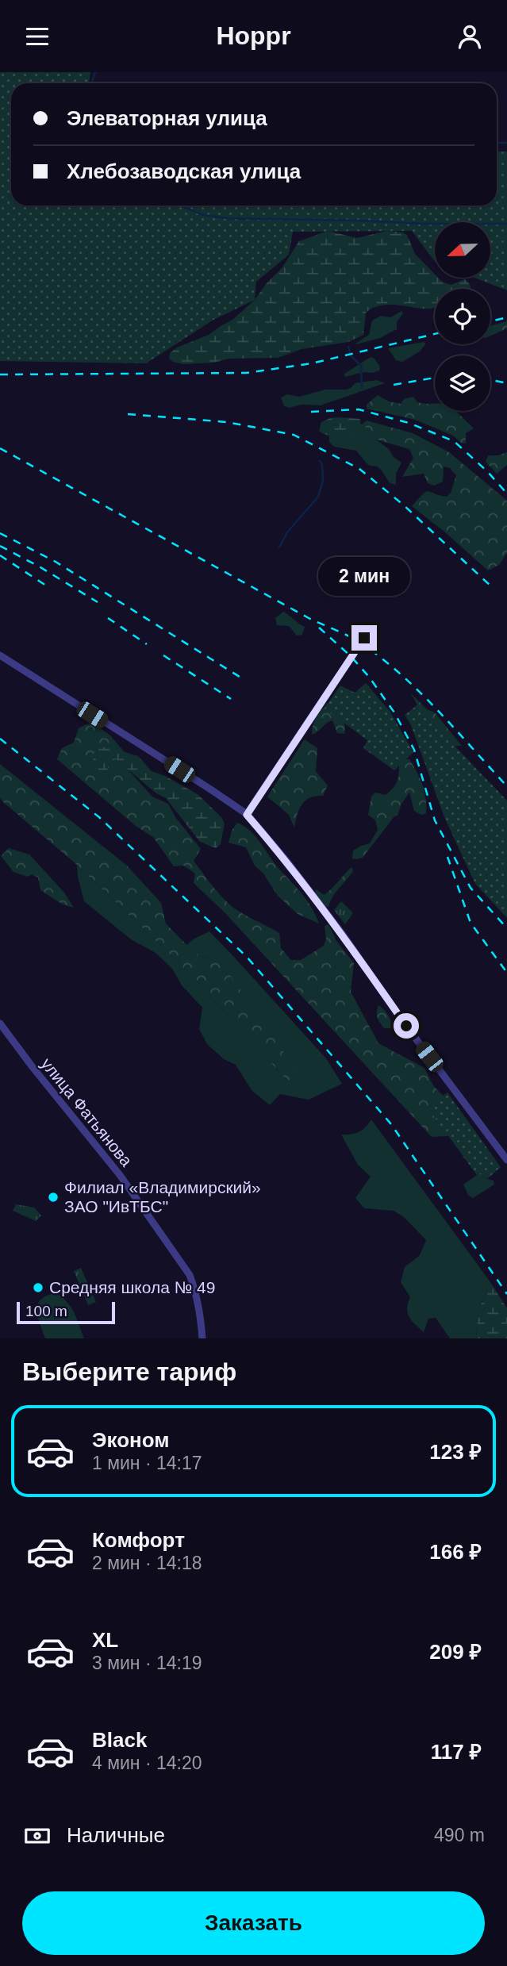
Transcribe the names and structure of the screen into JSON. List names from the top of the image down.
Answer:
{
  "streets": {
    "street": ["улица Фатьянова"]
  },
  "places": ["Филиал «Владимирский» ЗАО \"ИвТБС\"", "Средняя школа № 49"],
  "scale_bar": "100 m",
  "north": "left",
  "page": {
    "header": "Hoppr",
    "banner": ["Элеваторная улица", "Хлебозаводская улица"],
    "bubble": "2 мин",
    "scale": "100 m",
    "heading": "Выберите тариф",
    "list": [
      {
        "name": "Эконом",
        "note": "1 мин · 14:17",
        "value": "123 ₽"
      },
      {
        "name": "Комфорт",
        "note": "2 мин · 14:18",
        "value": "166 ₽"
      },
      {
        "name": "XL",
        "note": "3 мин · 14:19",
        "value": "209 ₽"
      },
      {
        "name": "Black",
        "note": "4 мин · 14:20",
        "value": "117 ₽"
      }
    ],
    "pay": ["Наличные", "490 m"],
    "buttons": "Заказать"
  }
}
